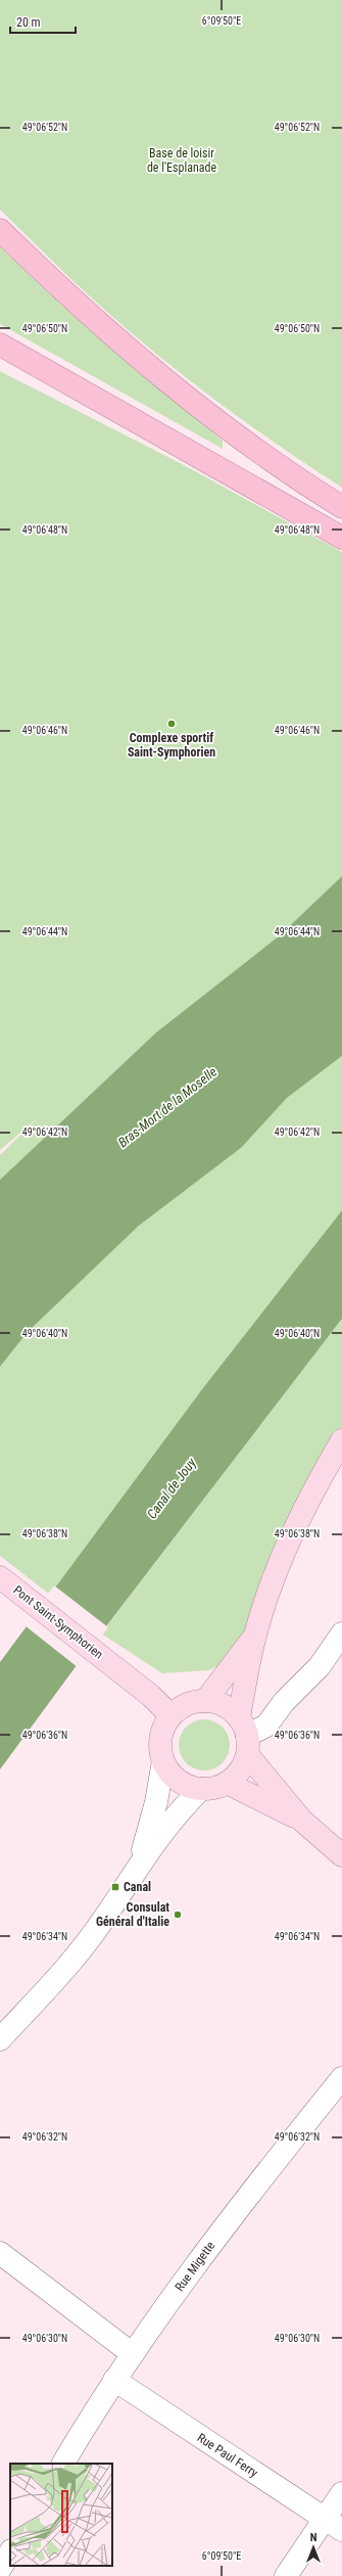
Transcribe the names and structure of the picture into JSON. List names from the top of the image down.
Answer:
{
  "streets": {
    "main road": ["Pont Saint-Symphorien"],
    "street": ["Rue Migette", "Rue Paul Ferry"]
  },
  "crossings": [
    ["Rue Migette", "Rue Paul Ferry"]
  ],
  "water": ["Bras-Mort de la Moselle", "Canal de Jouy"],
  "parks": ["Base de loisir de l'Esplanade"],
  "places": {
    "other": ["Complexe sportif Saint-Symphorien", "Consulat Général d'Italie"],
    "transit": ["Canal"]
  },
  "scale_bar": "20 m",
  "north": "top",
  "coordinates": [
    "6°09'50\"E",
    "49°06'52\"N",
    "49°06'50\"N",
    "49°06'48\"N",
    "49°06'46\"N",
    "49°06'44\"N",
    "49°06'42\"N",
    "49°06'40\"N",
    "49°06'38\"N",
    "49°06'36\"N",
    "49°06'34\"N",
    "49°06'32\"N",
    "49°06'30\"N"
  ]
}
